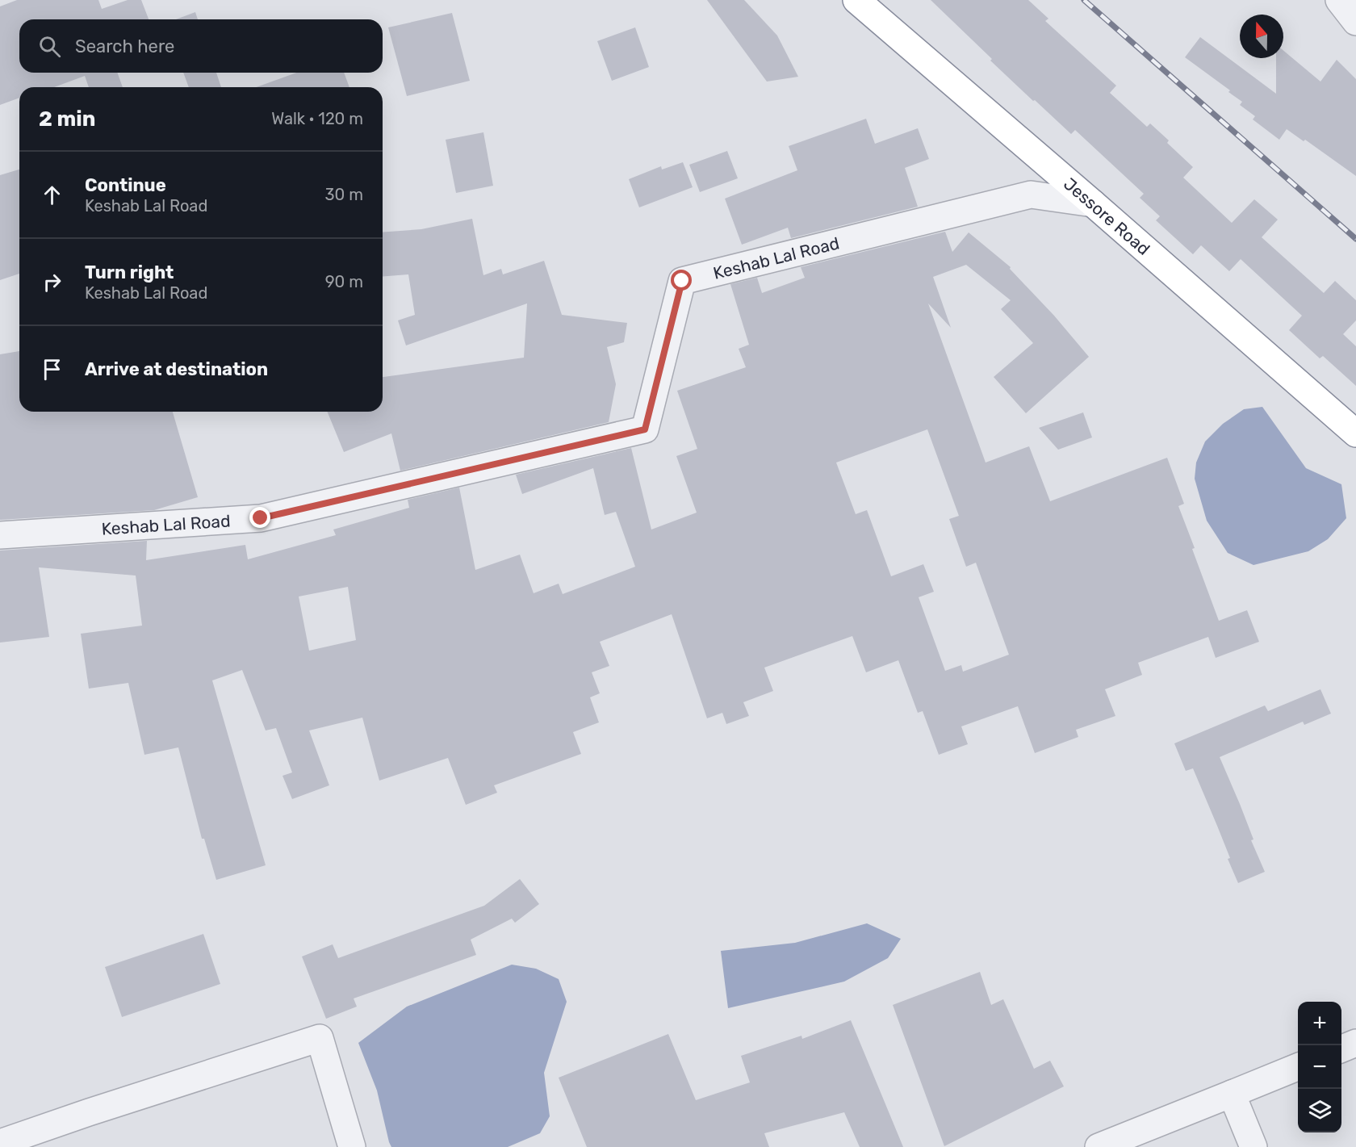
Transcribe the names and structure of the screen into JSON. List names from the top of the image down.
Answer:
{
  "streets": {
    "highway": ["Jessore Road"],
    "street": ["Keshab Lal Road"]
  },
  "crossings": [
    ["Jessore Road", "Keshab Lal Road"]
  ],
  "north": "top",
  "page": {
    "search": "Search here",
    "heading": ["2 min", "Walk · 120 m"],
    "list": [
      ["Continue", "Keshab Lal Road", "30 m"],
      ["Turn right", "Keshab Lal Road", "90 m"],
      "Arrive at destination"
    ],
    "map_buttons": ["+", "−"]
  }
}
